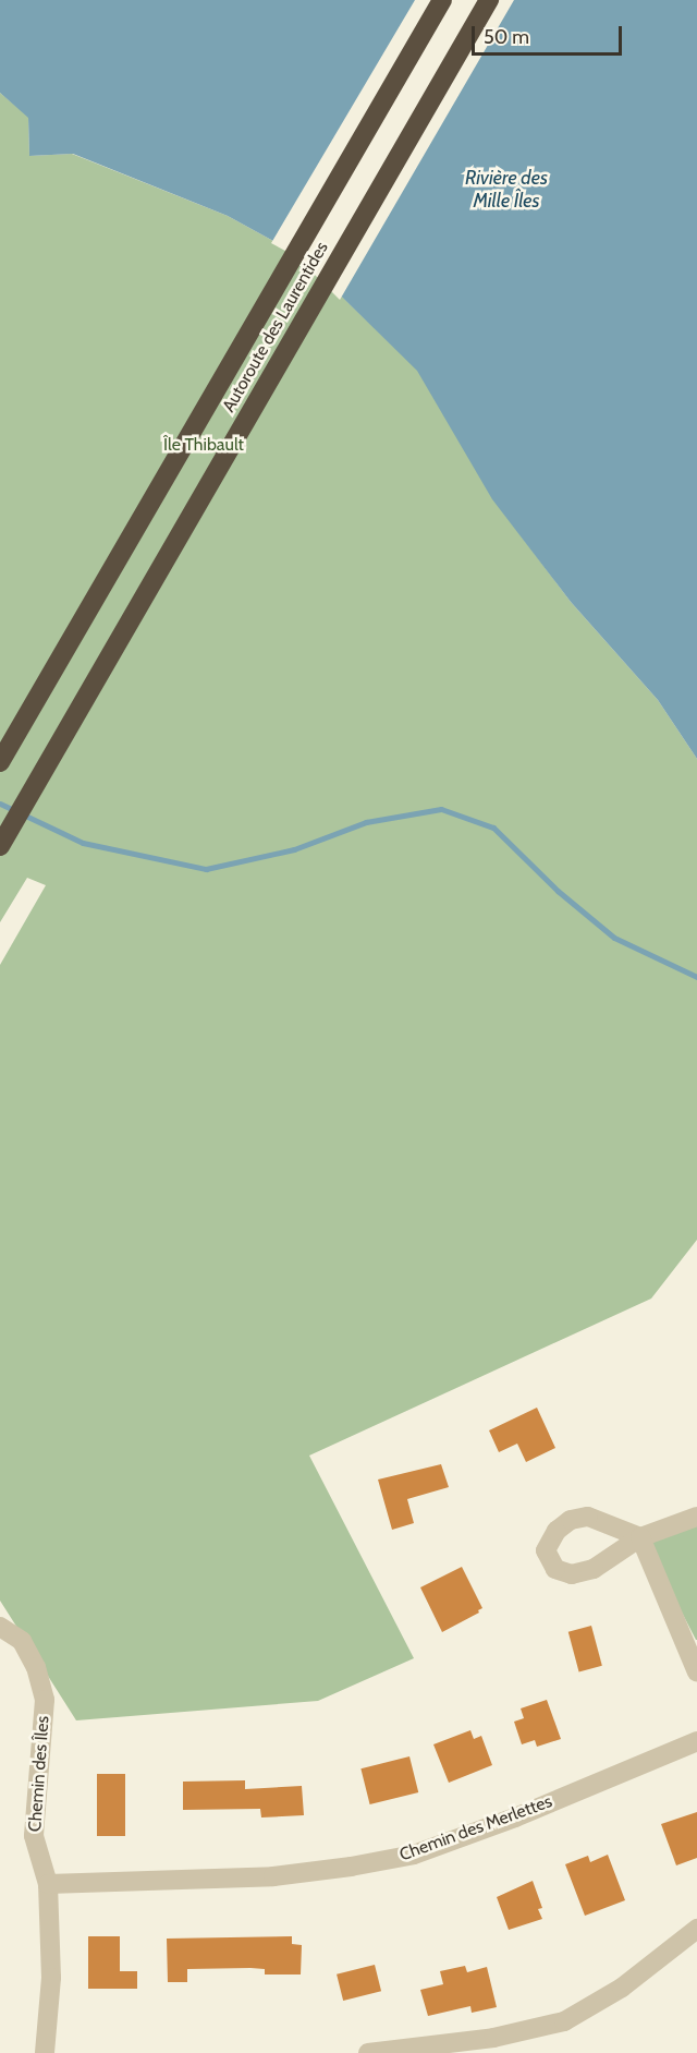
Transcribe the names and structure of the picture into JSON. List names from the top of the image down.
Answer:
{
  "streets": {
    "highway": ["Autoroute des Laurentides"],
    "street": ["Chemin des Îles", "Chemin des Merlettes"]
  },
  "crossings": [
    ["Chemin des Îles", "Chemin des Merlettes"]
  ],
  "water": ["Rivière des Mille Îles"],
  "parks": ["Île Thibault"],
  "scale_bar": "50 m"
}
